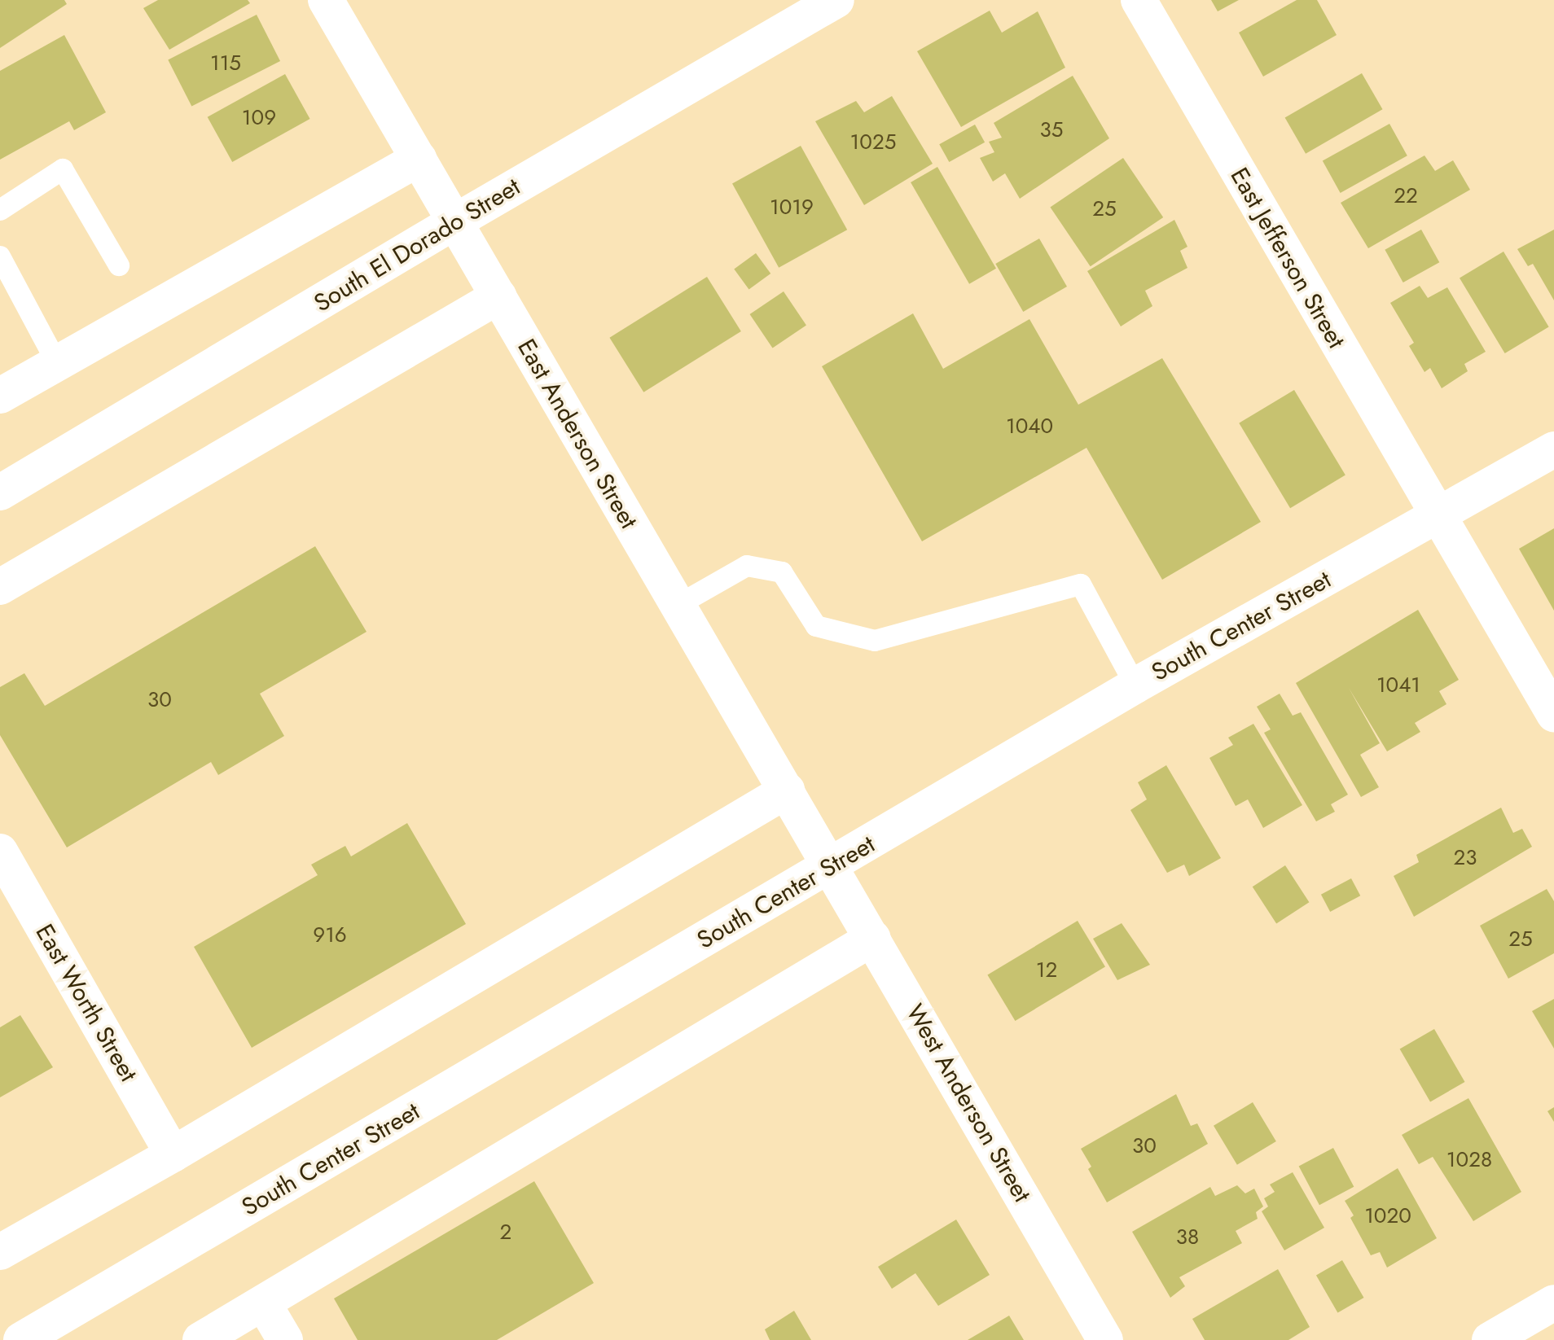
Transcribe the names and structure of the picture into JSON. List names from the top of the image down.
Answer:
{
  "streets": {
    "street": [
      "South El Dorado Street",
      "East Jefferson Street",
      "East Anderson Street",
      "South Center Street",
      "East Worth Street",
      "West Anderson Street"
    ]
  },
  "crossings": [
    ["South El Dorado Street", "East Anderson Street"],
    ["East Jefferson Street", "South Center Street"],
    ["East Anderson Street", "South Center Street"],
    ["East Anderson Street", "West Anderson Street"],
    ["South Center Street", "West Anderson Street"]
  ],
  "house_numbers": [
    "115",
    "109",
    "35",
    "1025",
    "22",
    "1019",
    "25",
    "1040",
    "1041",
    "30",
    "23",
    "916",
    "25",
    "12",
    "30",
    "1028",
    "1020",
    "2",
    "38"
  ]
}
